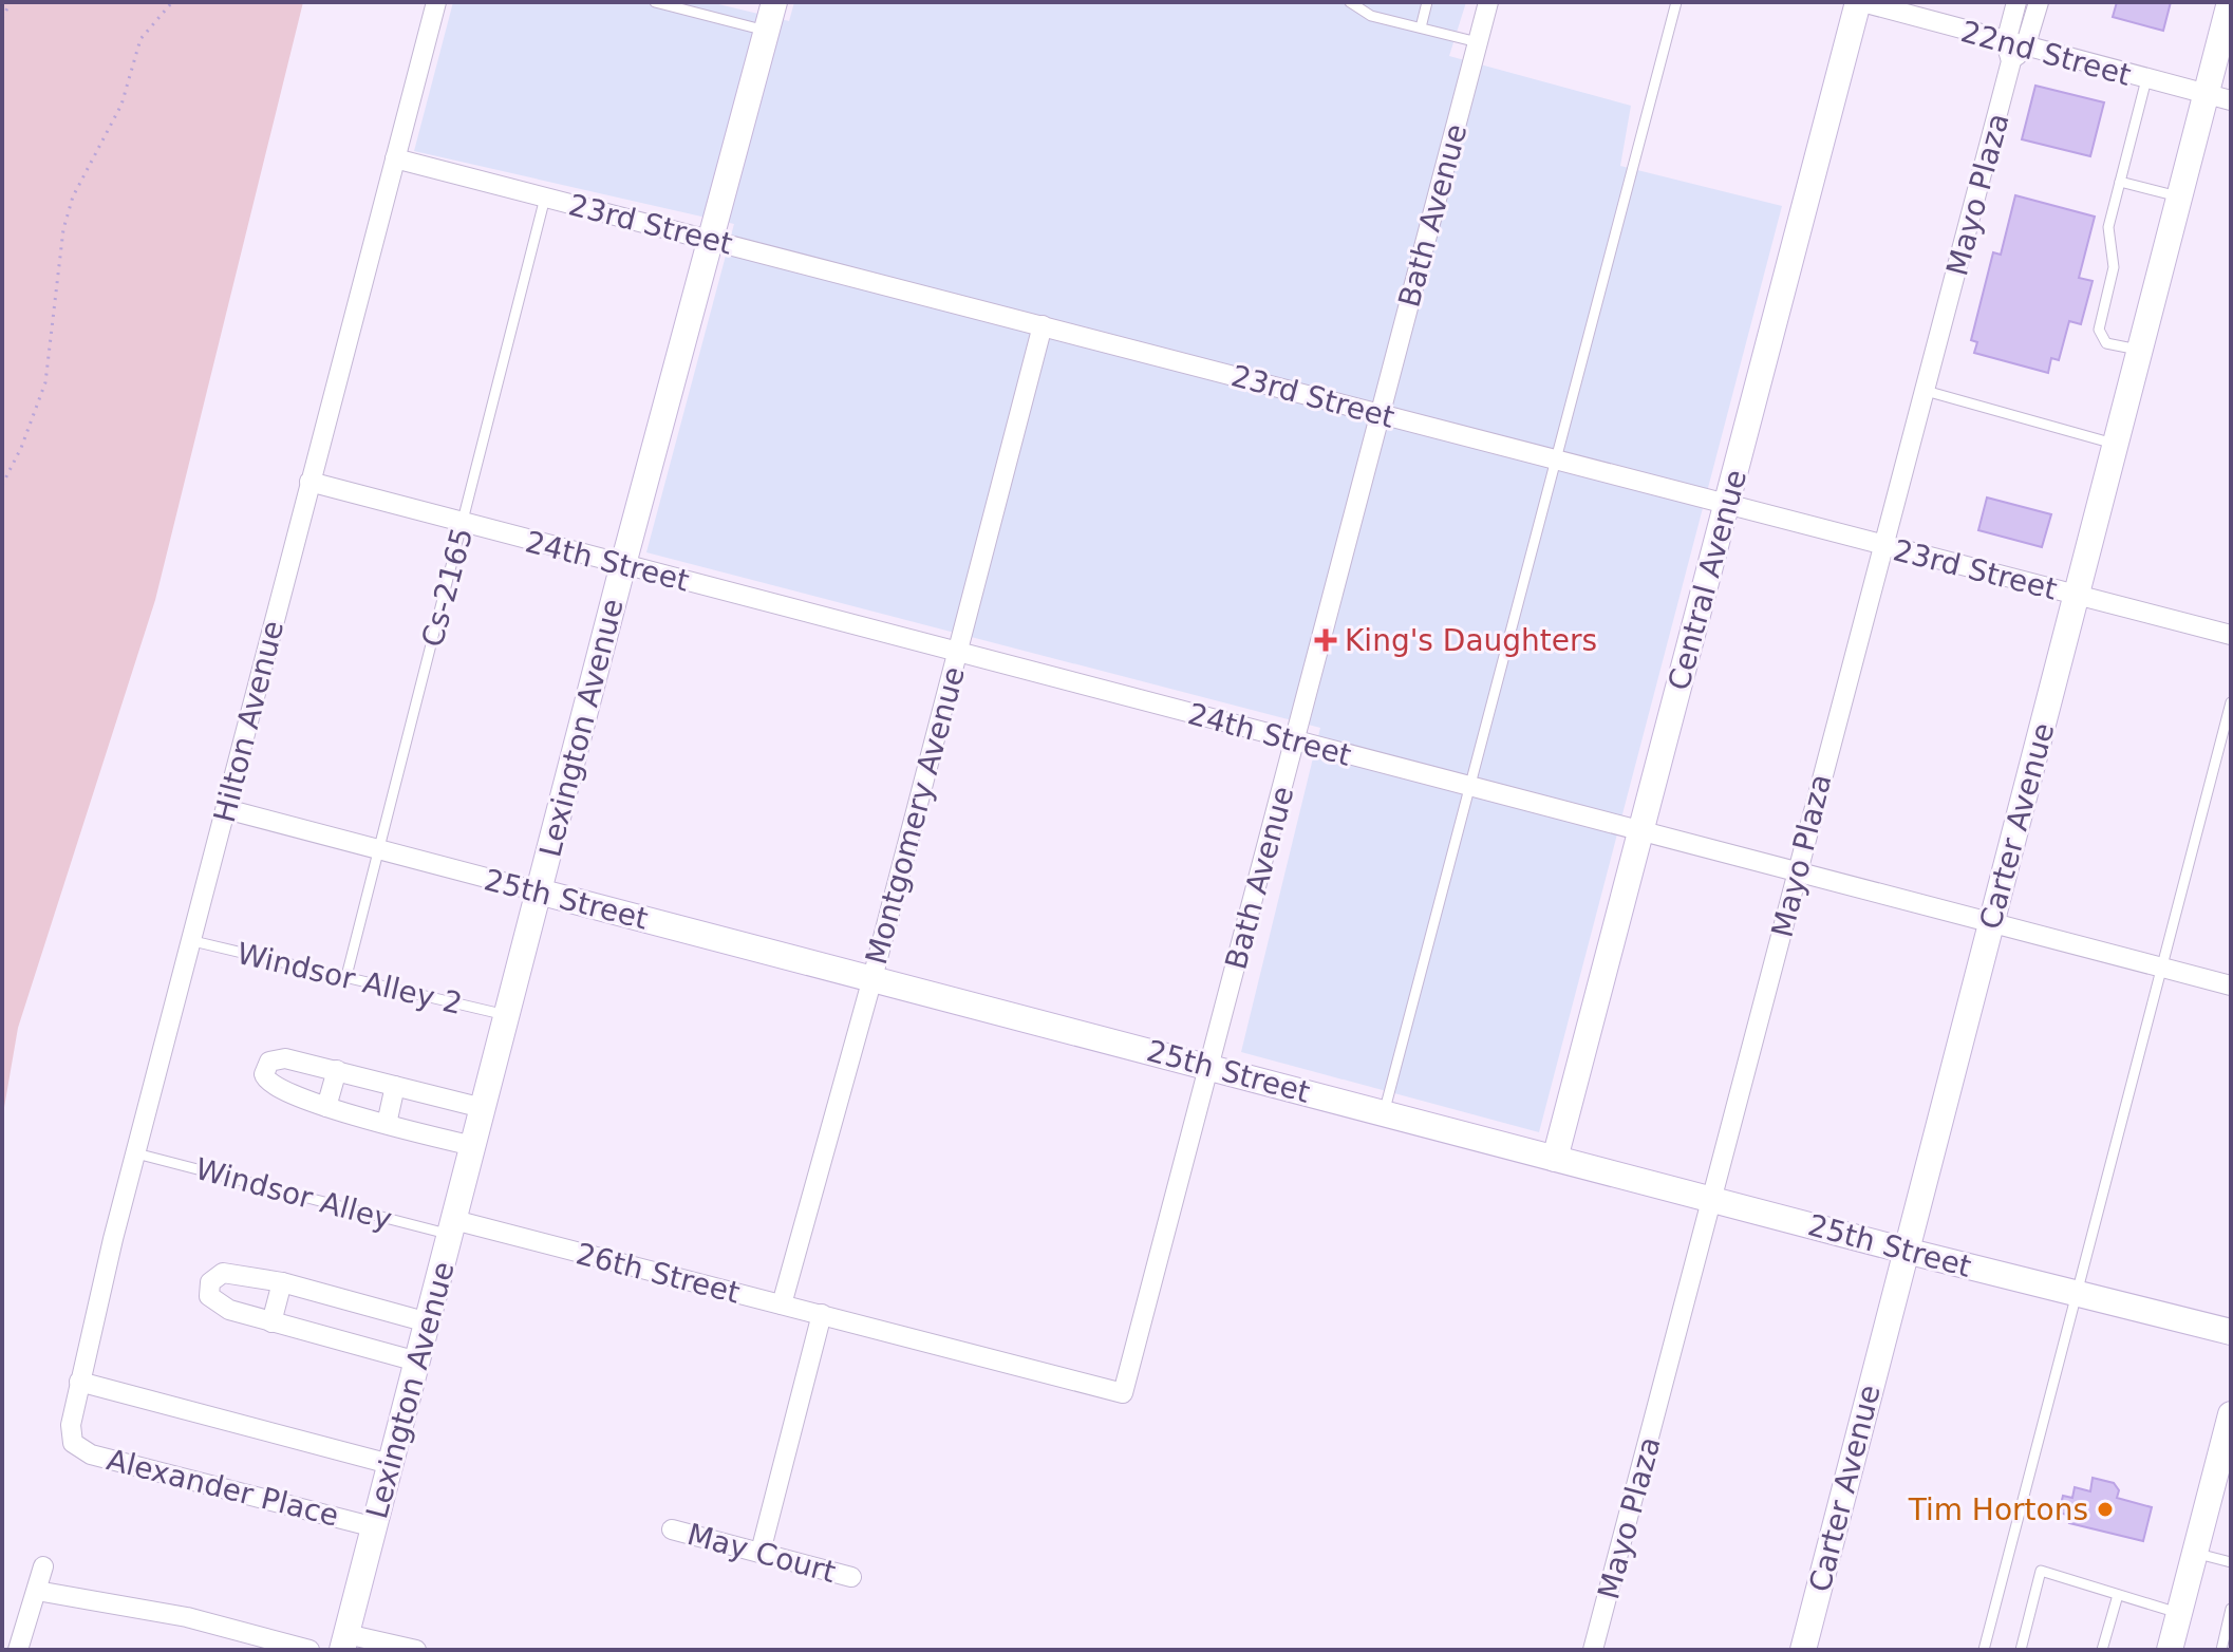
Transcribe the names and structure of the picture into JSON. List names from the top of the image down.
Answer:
{
  "streets": {
    "street": [
      "22nd Street",
      "Mayo Plaza",
      "Bath Avenue",
      "23rd Street",
      "24th Street",
      "Central Avenue",
      "Hilton Avenue",
      "Lexington Avenue",
      "Montgomery Avenue",
      "Carter Avenue",
      "25th Street",
      "26th Street",
      "Alexander Place",
      "May Court"
    ],
    "lane": ["Cs-2165", "Windsor Alley 2", "Windsor Alley"]
  },
  "crossings": [
    ["22nd Street", "Mayo Plaza"],
    ["22nd Street", "Central Avenue"],
    ["22nd Street", "Carter Avenue"],
    ["Mayo Plaza", "23rd Street"],
    ["Mayo Plaza", "24th Street"],
    ["Mayo Plaza", "25th Street"],
    ["Bath Avenue", "23rd Street"],
    ["Bath Avenue", "24th Street"],
    ["Bath Avenue", "25th Street"],
    ["Bath Avenue", "26th Street"],
    ["23rd Street", "Central Avenue"],
    ["23rd Street", "Cs-2165"],
    ["23rd Street", "Hilton Avenue"],
    ["23rd Street", "Lexington Avenue"],
    ["23rd Street", "Montgomery Avenue"],
    ["23rd Street", "Carter Avenue"],
    ["24th Street", "Central Avenue"],
    ["24th Street", "Cs-2165"],
    ["24th Street", "Hilton Avenue"],
    ["24th Street", "Lexington Avenue"],
    ["24th Street", "Montgomery Avenue"],
    ["24th Street", "Carter Avenue"],
    ["Central Avenue", "25th Street"],
    ["Cs-2165", "25th Street"],
    ["Cs-2165", "Windsor Alley 2"],
    ["Hilton Avenue", "25th Street"],
    ["Hilton Avenue", "Windsor Alley 2"],
    ["Hilton Avenue", "Windsor Alley"],
    ["Hilton Avenue", "Alexander Place"],
    ["Lexington Avenue", "25th Street"],
    ["Lexington Avenue", "Windsor Alley 2"],
    ["Lexington Avenue", "Windsor Alley"],
    ["Lexington Avenue", "26th Street"],
    ["Lexington Avenue", "Alexander Place"],
    ["Montgomery Avenue", "25th Street"],
    ["Montgomery Avenue", "26th Street"],
    ["Carter Avenue", "25th Street"],
    ["Windsor Alley", "26th Street"]
  ],
  "places": {
    "health": ["King's Daughters"],
    "other": ["Tim Hortons"]
  }
}
